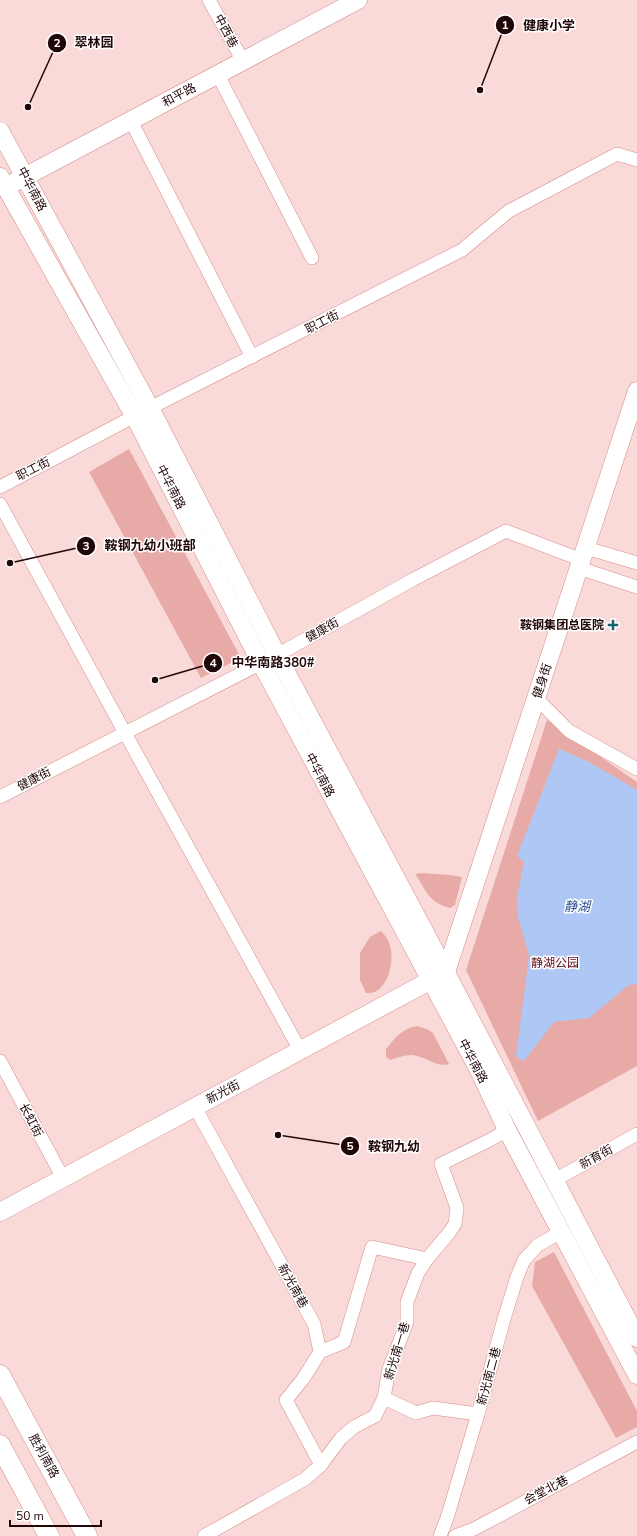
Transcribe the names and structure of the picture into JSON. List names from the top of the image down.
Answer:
{
  "streets": {
    "main road": [
      "和平路",
      "中华南路",
      "健身街",
      "新光街",
      "胜利南路"
    ],
    "street": [
      "中西巷",
      "职工街",
      "健康街",
      "长虹街",
      "新育街",
      "新光南巷",
      "新光南一巷",
      "新光南二巷",
      "会堂北巷"
    ]
  },
  "crossings": [
    ["中西巷", "和平路"],
    ["和平路", "中华南路"],
    ["中华南路", "职工街"],
    ["中华南路", "健康街"],
    ["中华南路", "健身街"],
    ["中华南路", "新光街"],
    ["中华南路", "新光南一巷"],
    ["中华南路", "新光南二巷"],
    ["健康街", "健身街"],
    ["健身街", "新光街"],
    ["新光街", "长虹街"],
    ["新光街", "新光南巷"]
  ],
  "water": ["静湖"],
  "parks": ["静湖公园"],
  "places": {
    "other": [
      "健康小学",
      "翠林园",
      "鞍钢九幼小班部",
      "中华南路380#",
      "鞍钢九幼"
    ],
    "health": ["鞍钢集团总医院"]
  },
  "scale_bar": "50 m"
}
